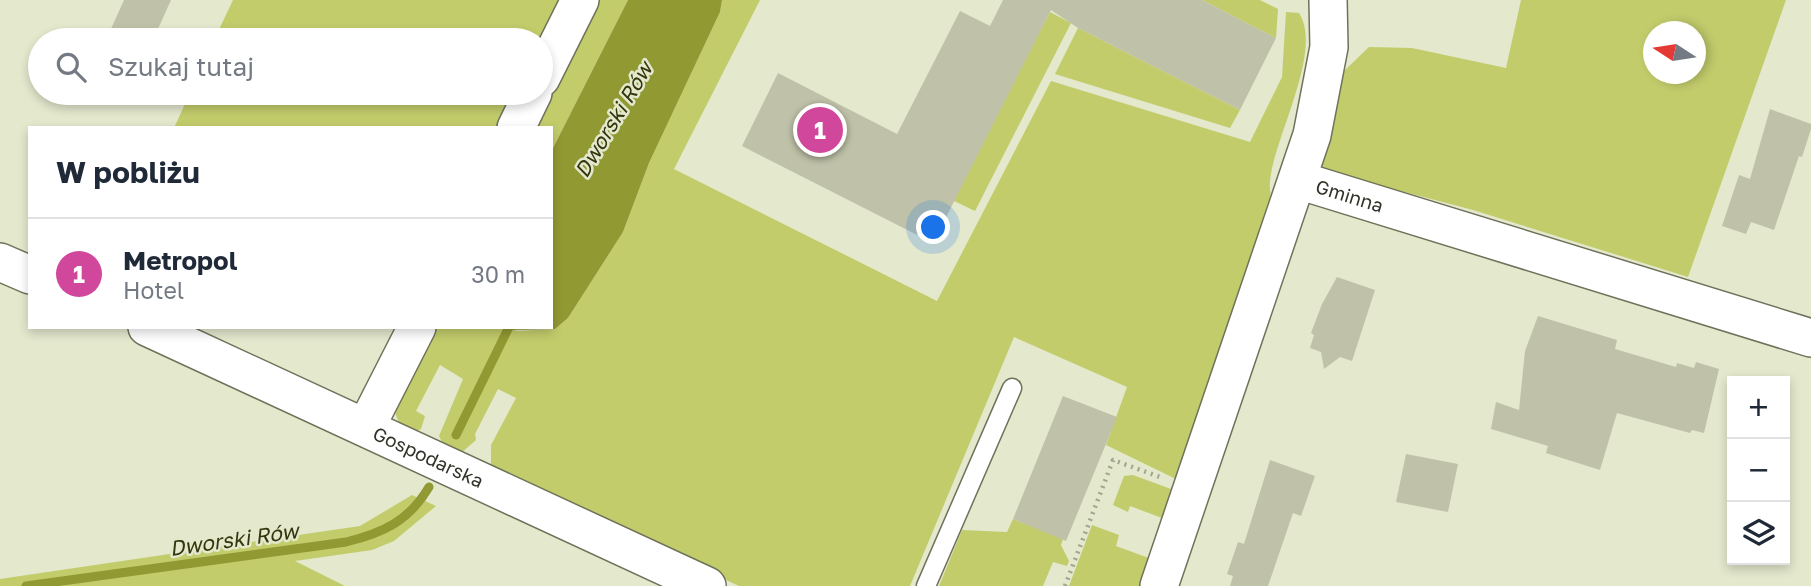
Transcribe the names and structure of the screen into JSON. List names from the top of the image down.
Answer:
{
  "streets": {
    "street": ["Gminna", "Gospodarska"]
  },
  "water": ["Dworski Rów"],
  "north": "left",
  "page": {
    "search": "Szukaj tutaj",
    "pins": "1",
    "heading": "W pobliżu",
    "list": [
      {
        "mark": "1",
        "name": "Metropol",
        "note": "Hotel",
        "value": "30 m"
      }
    ],
    "map_buttons": ["+", "−"]
  }
}
